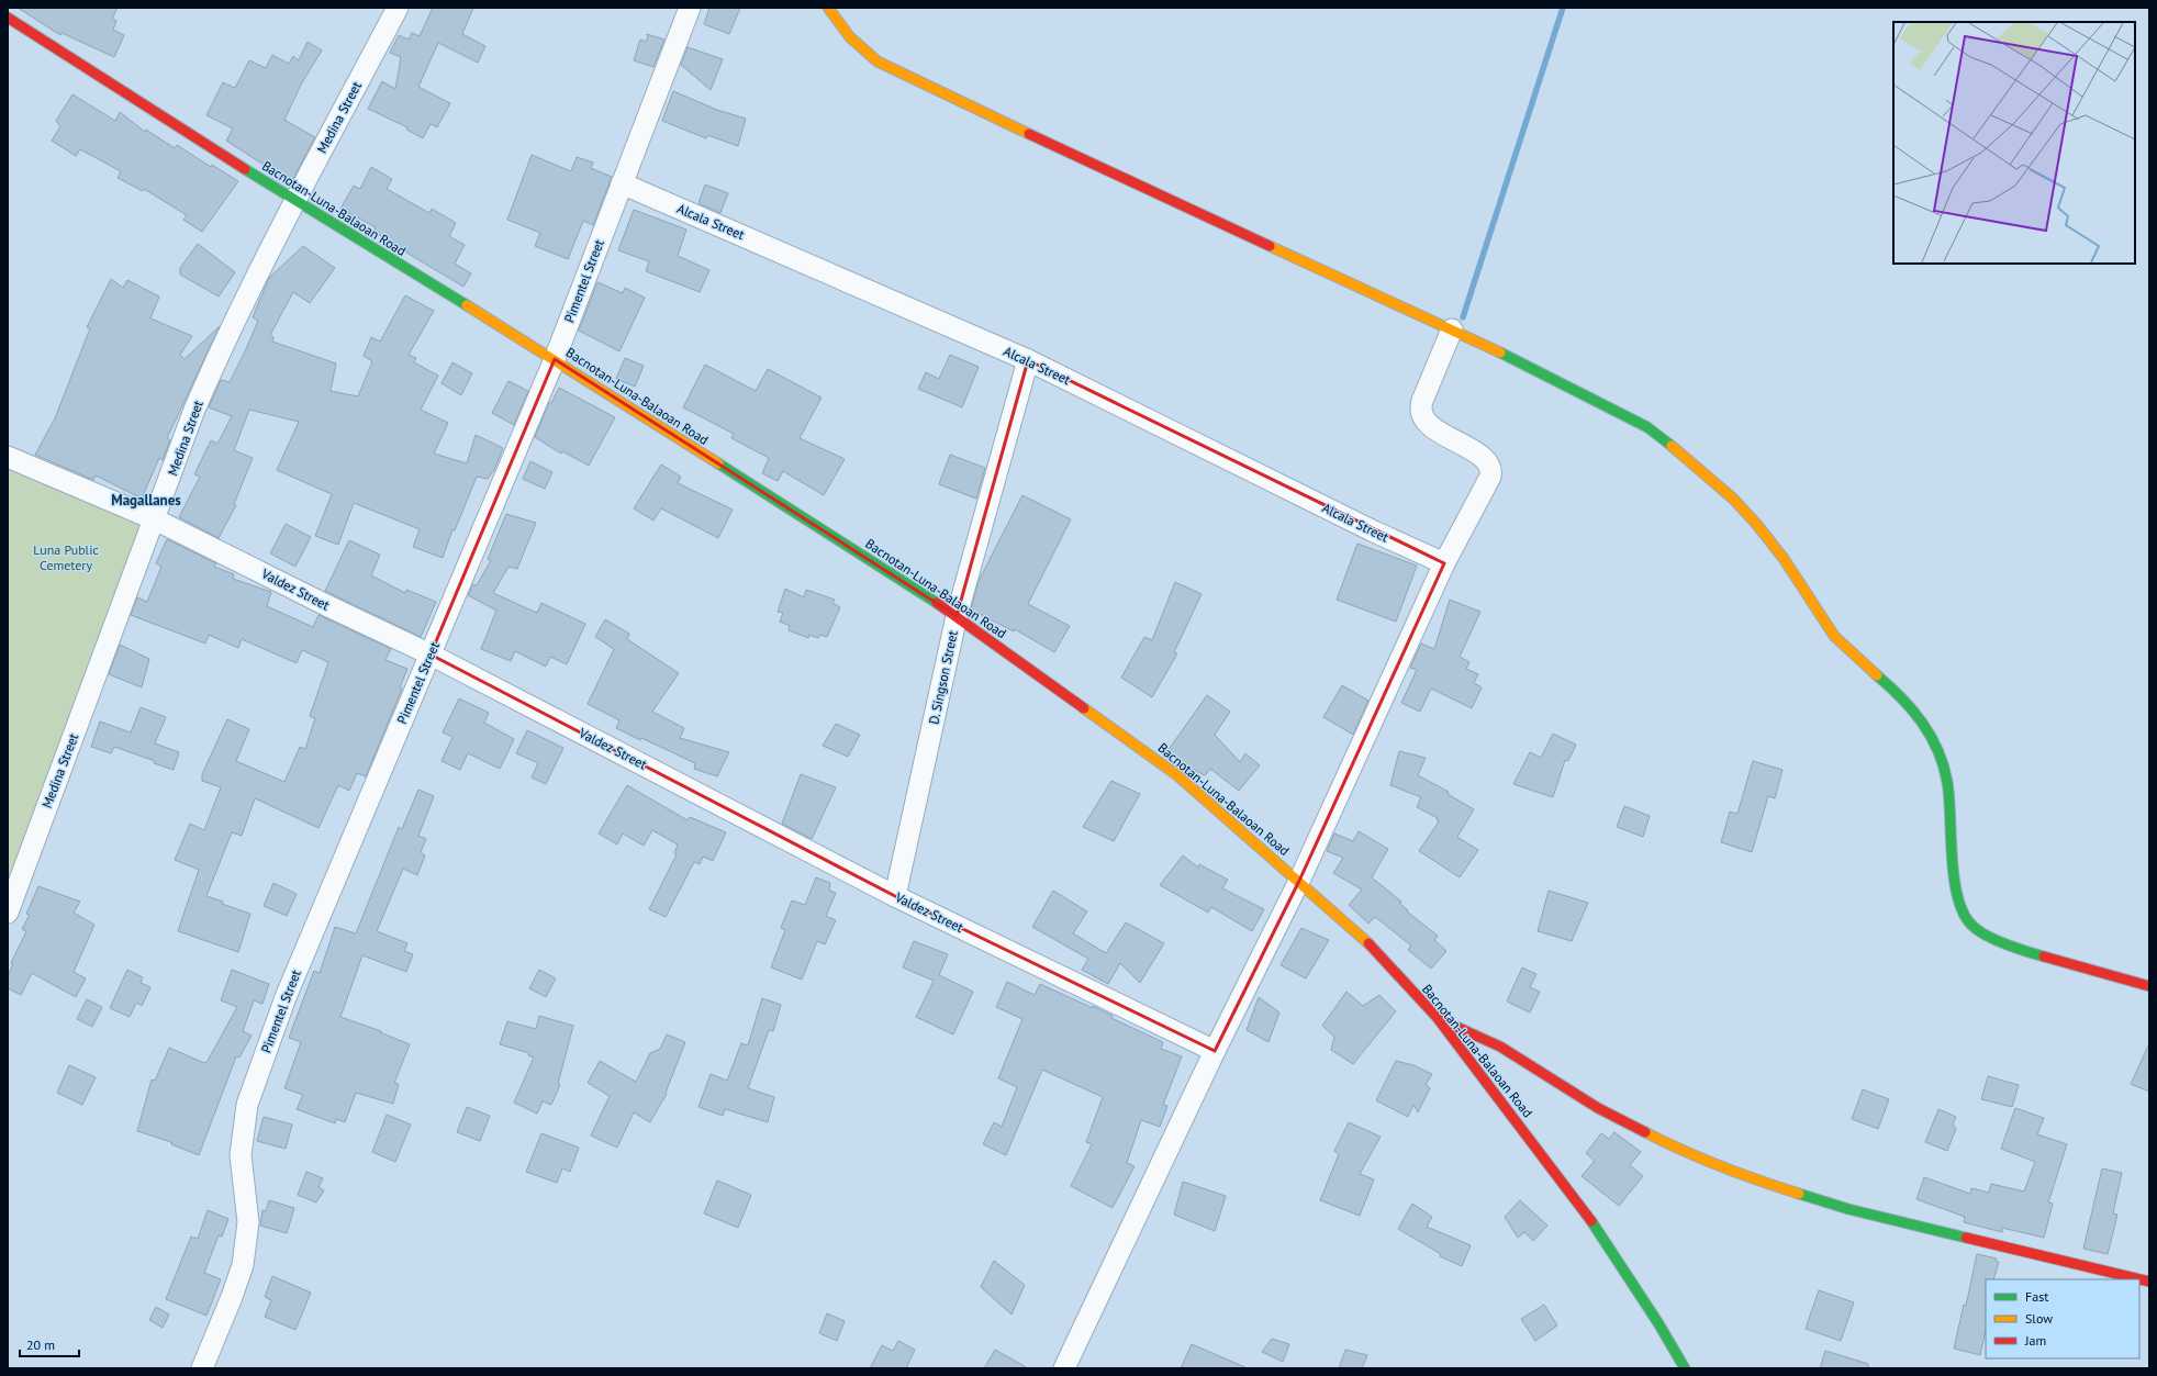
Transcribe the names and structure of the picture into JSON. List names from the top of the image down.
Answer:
{
  "streets": {
    "street": [
      "Medina Street",
      "Bacnotan-Luna-Balaoan Road",
      "Alcala Street",
      "Pimentel Street",
      "Valdez Street",
      "D. Singson Street"
    ]
  },
  "crossings": [
    ["Medina Street", "Bacnotan-Luna-Balaoan Road"],
    ["Medina Street", "Valdez Street"],
    ["Bacnotan-Luna-Balaoan Road", "Pimentel Street"],
    ["Bacnotan-Luna-Balaoan Road", "D. Singson Street"],
    ["Alcala Street", "Pimentel Street"],
    ["Alcala Street", "D. Singson Street"],
    ["Pimentel Street", "Valdez Street"],
    ["Valdez Street", "D. Singson Street"]
  ],
  "districts": ["Magallanes"],
  "parks": ["Luna Public Cemetery"],
  "legend": ["Fast", "Slow", "Jam"],
  "scale_bar": "20 m"
}
